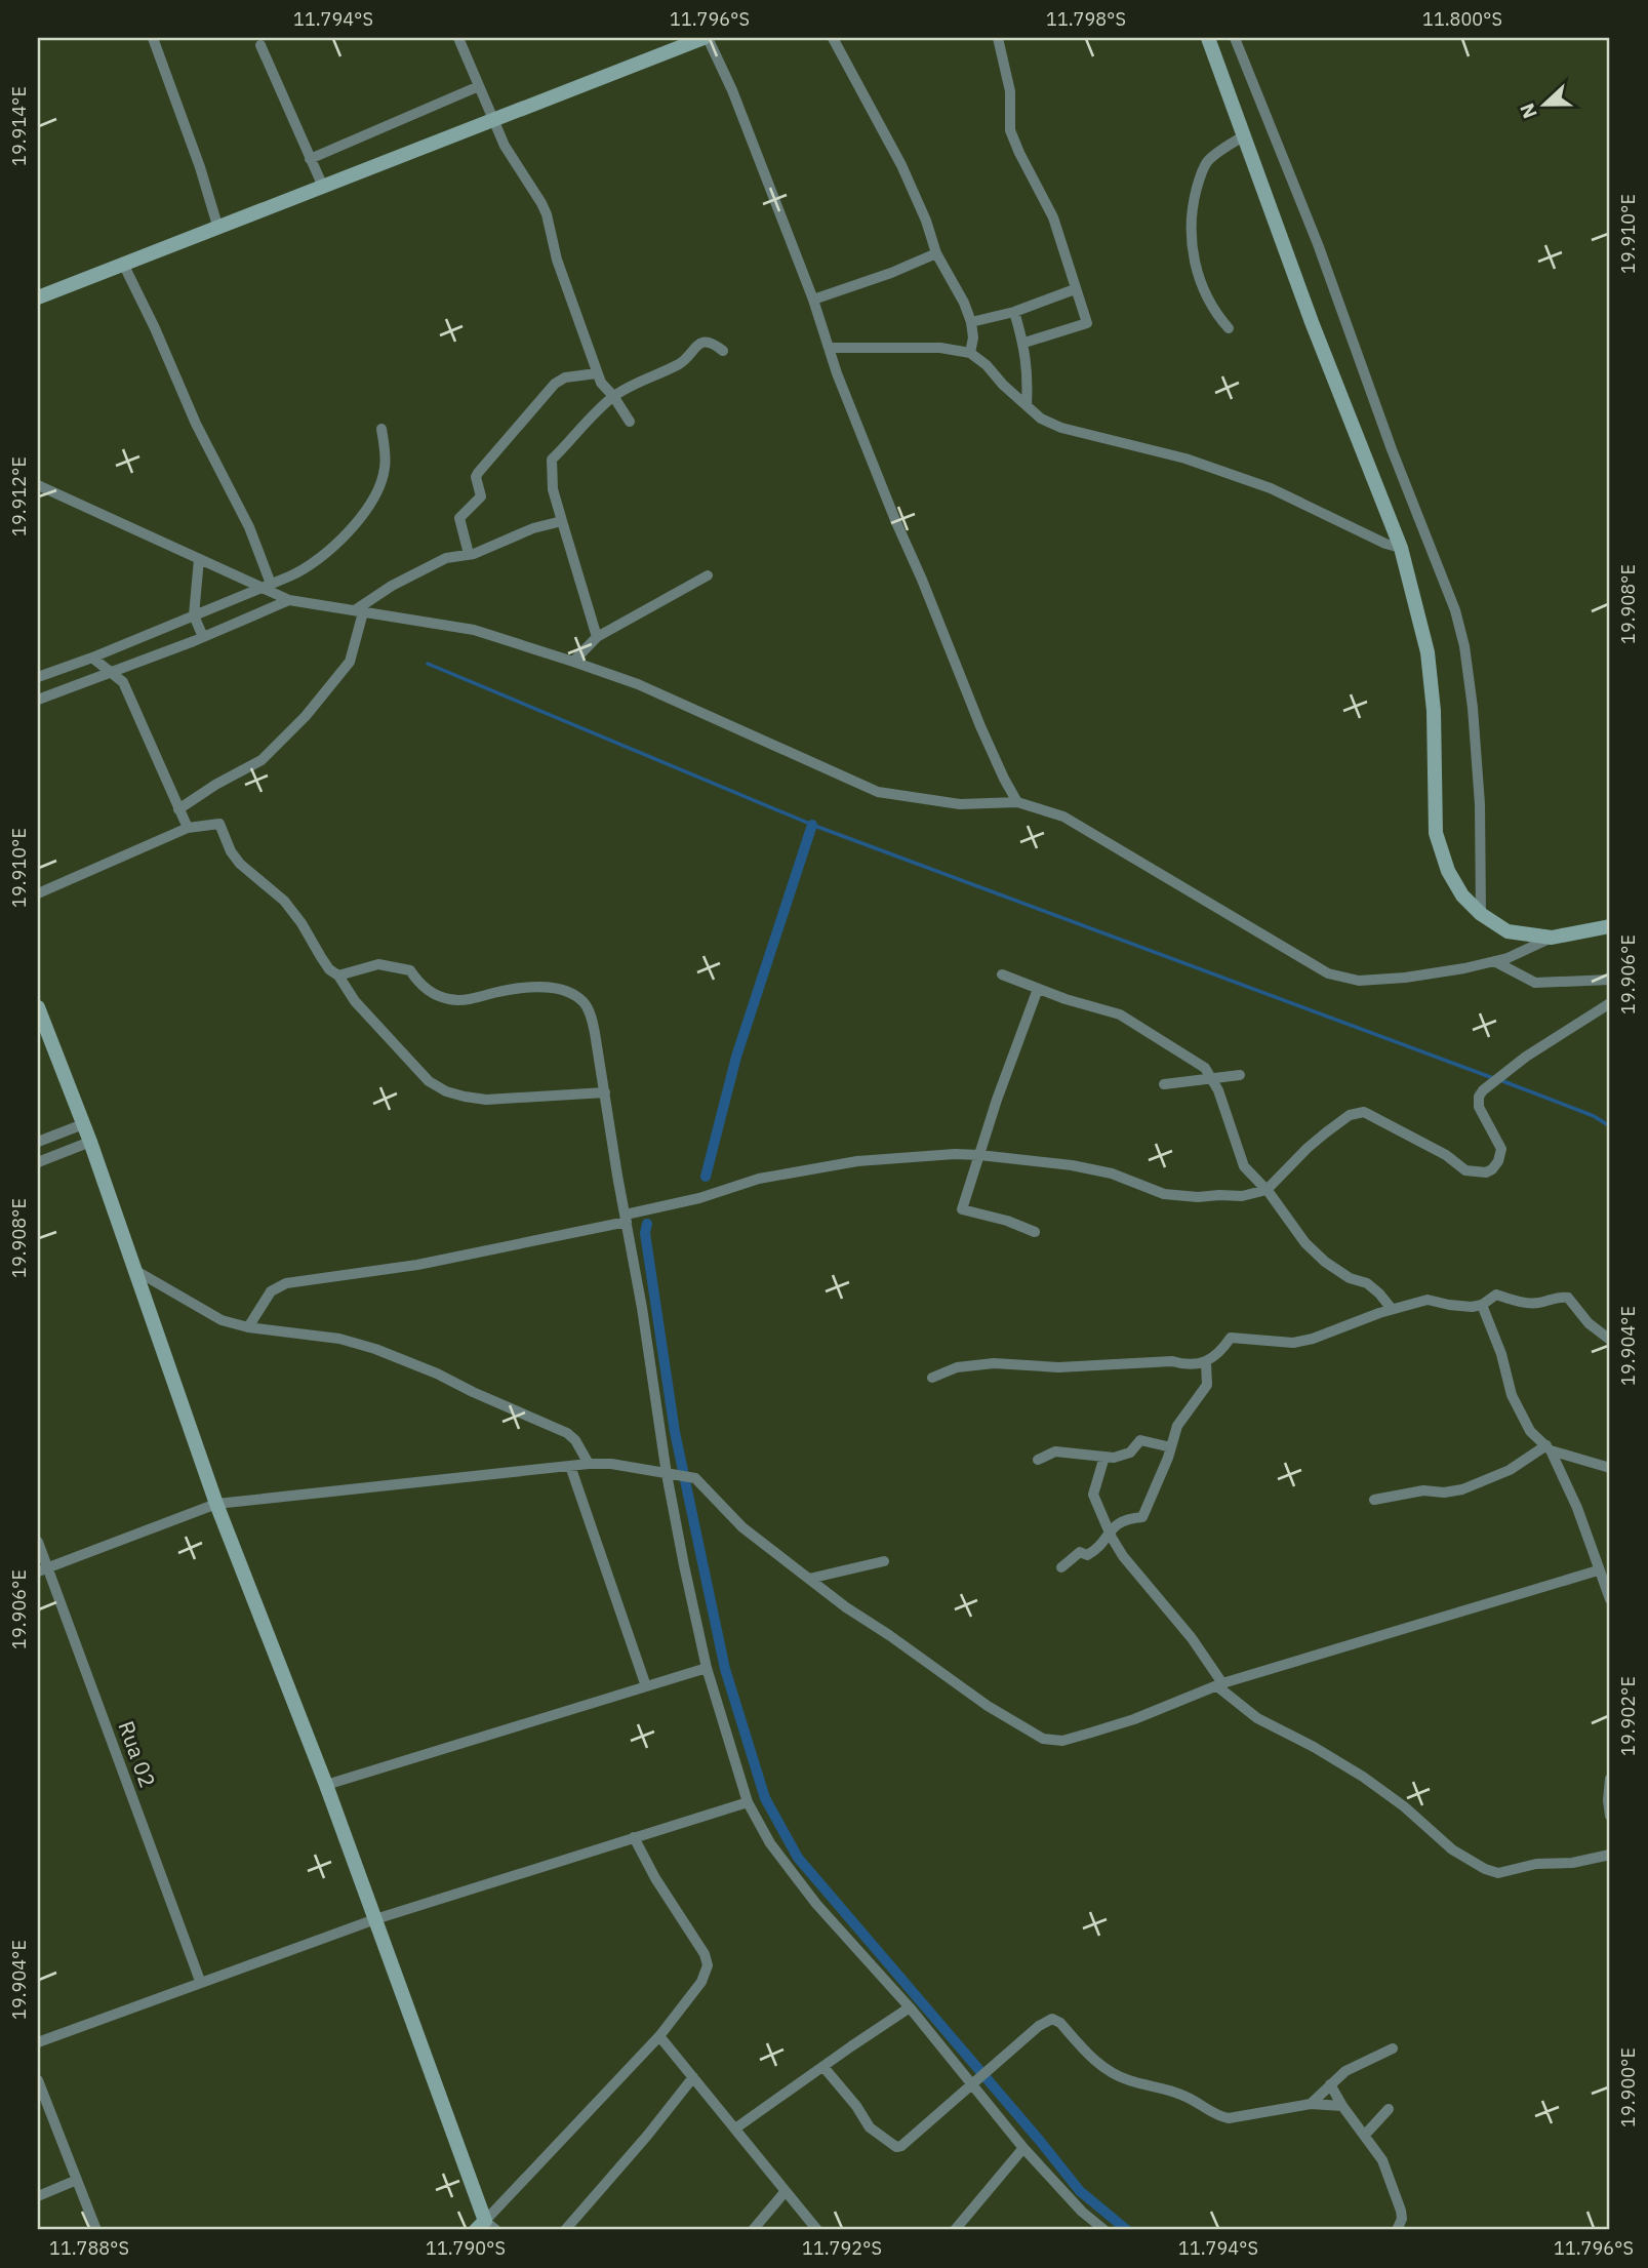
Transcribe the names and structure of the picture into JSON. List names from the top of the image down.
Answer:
{
  "streets": {
    "street": ["Rua 02"]
  },
  "north": "left",
  "coordinates": [
    "11.794°S",
    "11.796°S",
    "11.798°S",
    "11.800°S",
    "19.914°E",
    "19.910°E",
    "19.912°E",
    "19.908°E",
    "19.906°E",
    "19.904°E",
    "19.902°E",
    "19.900°E",
    "11.788°S",
    "11.790°S",
    "11.792°S"
  ]
}
